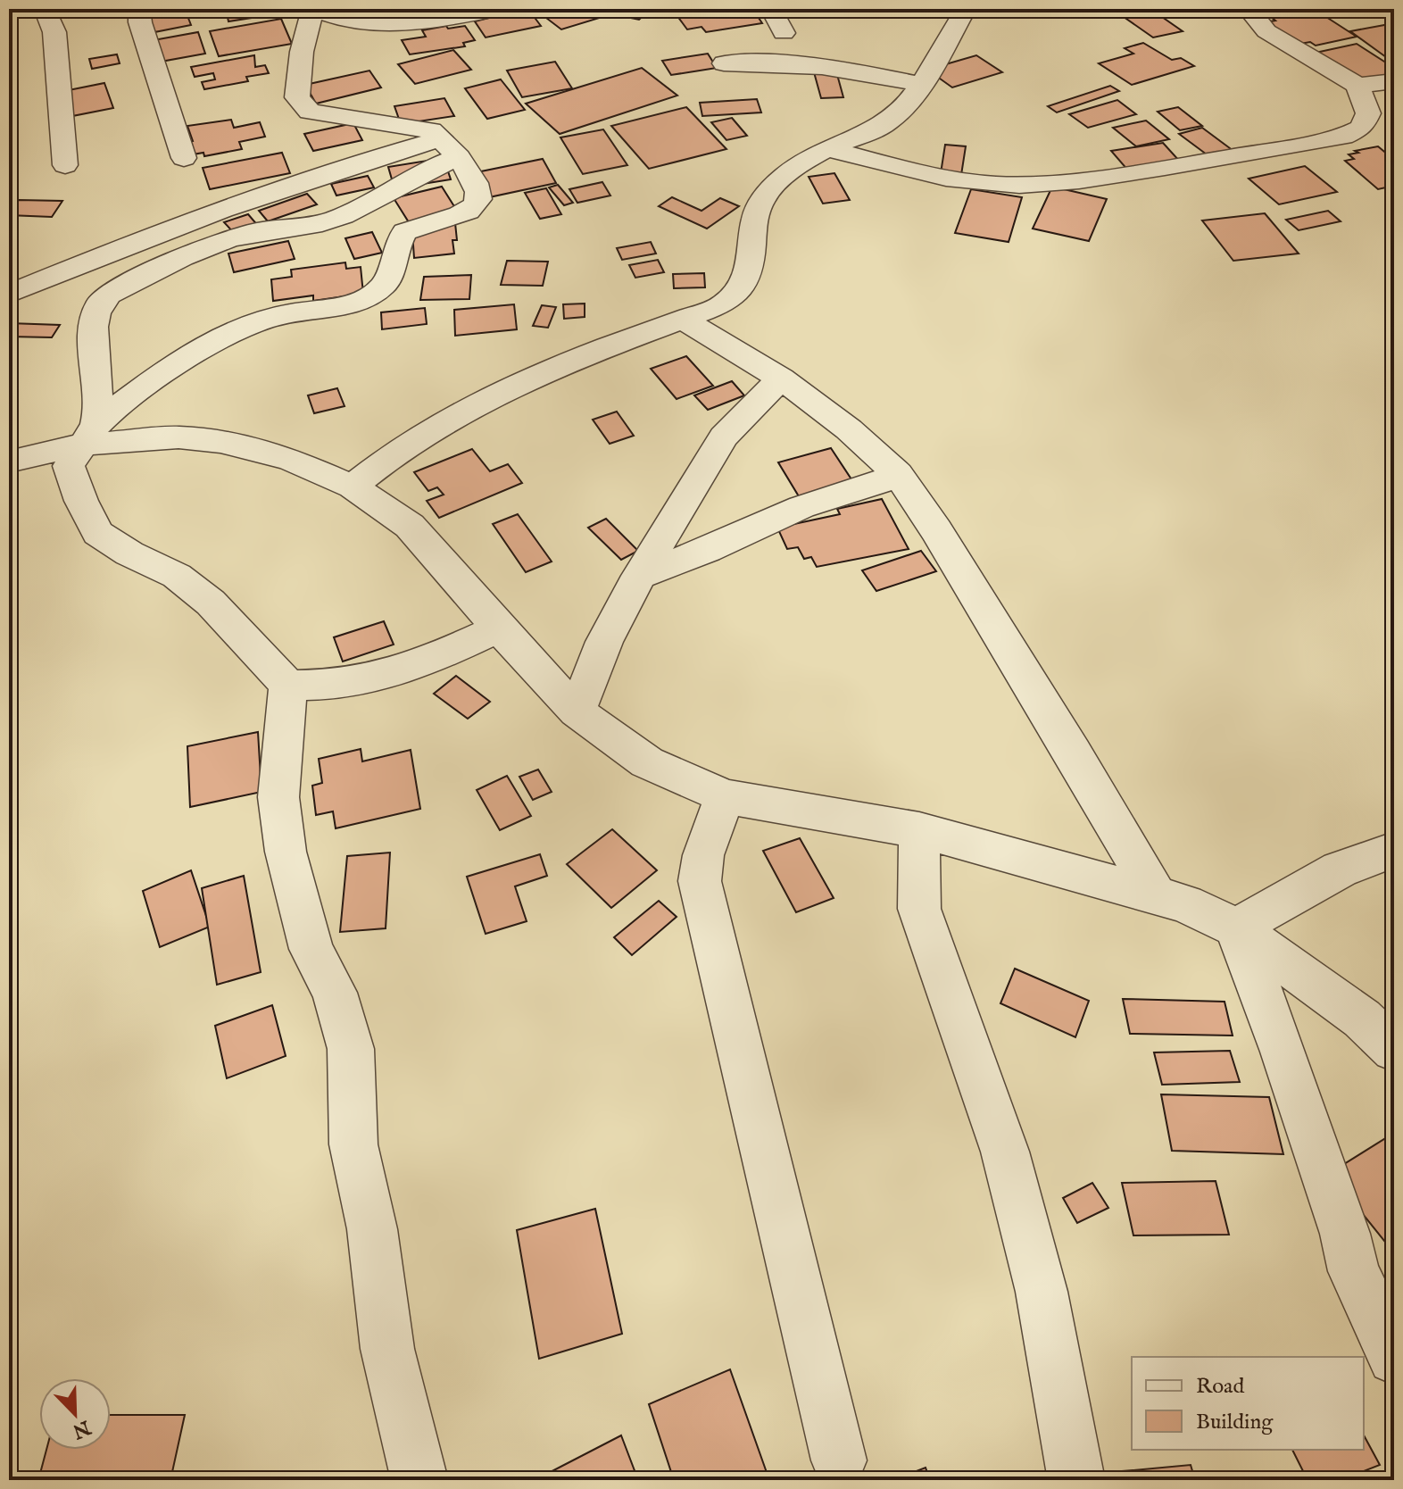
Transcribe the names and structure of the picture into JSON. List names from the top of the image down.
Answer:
{
  "legend": ["Road", "Building"],
  "north": "bottom right"
}
